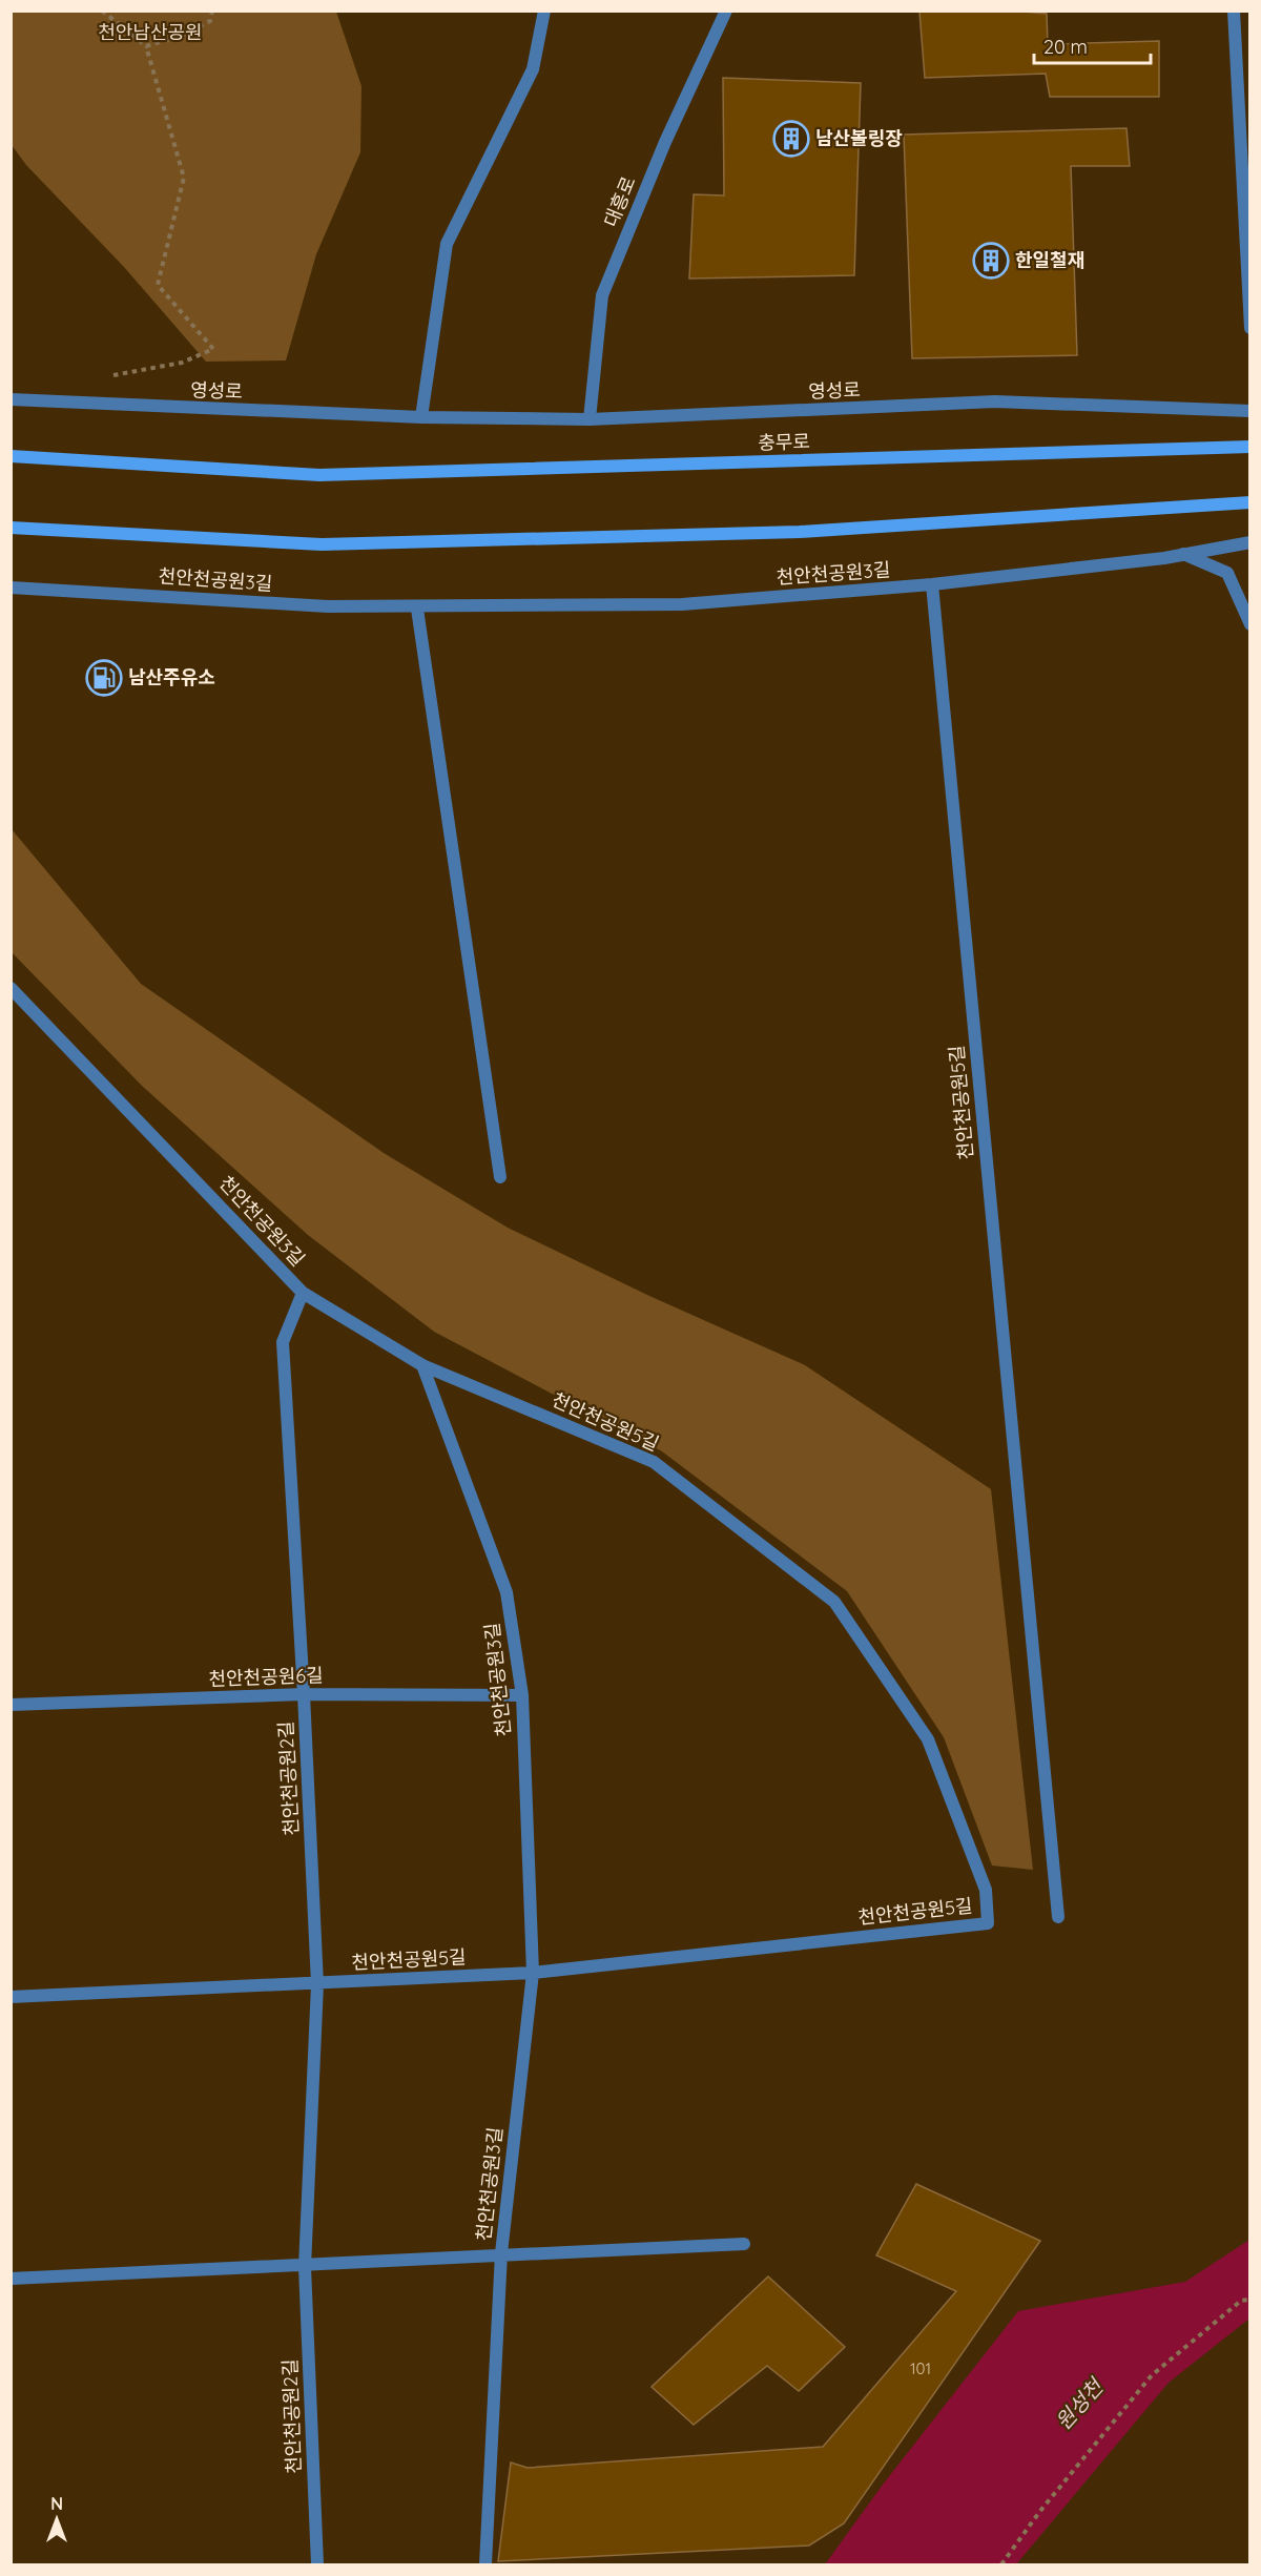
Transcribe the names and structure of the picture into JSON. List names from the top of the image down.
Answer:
{
  "streets": {
    "main road": ["충무로"],
    "street": [
      "대흥로",
      "영성로",
      "천안천공원3길",
      "천안천공원5길",
      "천안천공원6길",
      "천안천공원2길"
    ]
  },
  "crossings": [
    ["대흥로", "영성로"],
    ["천안천공원3길", "천안천공원5길"],
    ["천안천공원3길", "천안천공원6길"],
    ["천안천공원3길", "천안천공원2길"],
    ["천안천공원5길", "천안천공원2길"],
    ["천안천공원6길", "천안천공원2길"]
  ],
  "water": ["원성천"],
  "parks": ["천안남산공원"],
  "places": {
    "building": ["남산볼링장", "한일철재"],
    "fuel station": ["남산주유소"]
  },
  "house_numbers": ["101"],
  "scale_bar": "20 m",
  "north": "top"
}
